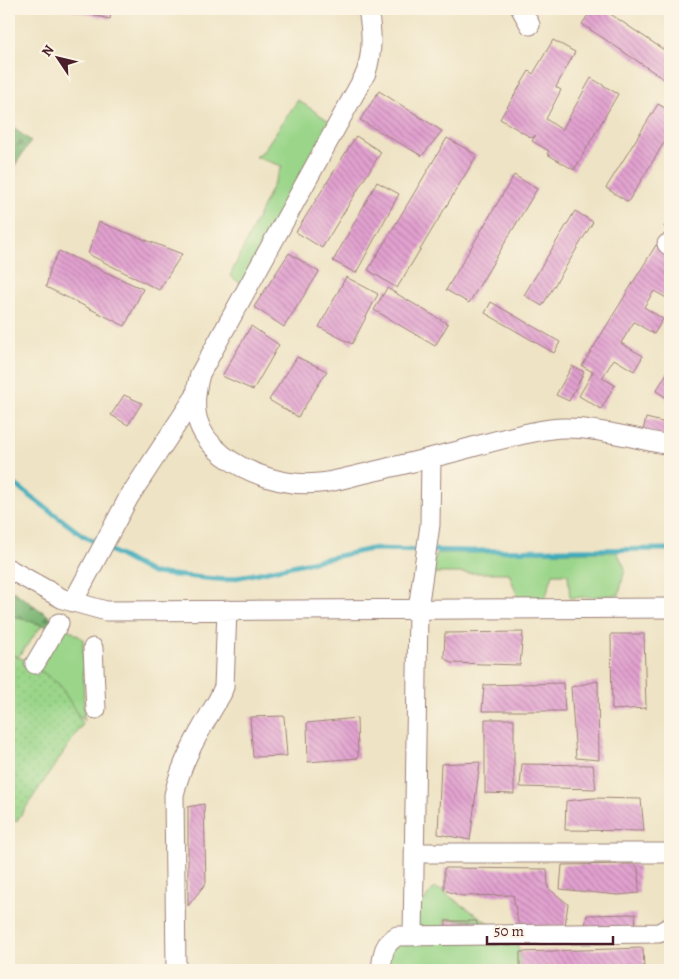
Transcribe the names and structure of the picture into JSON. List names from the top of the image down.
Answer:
{
  "scale_bar": "50 m",
  "north": "top left"
}
